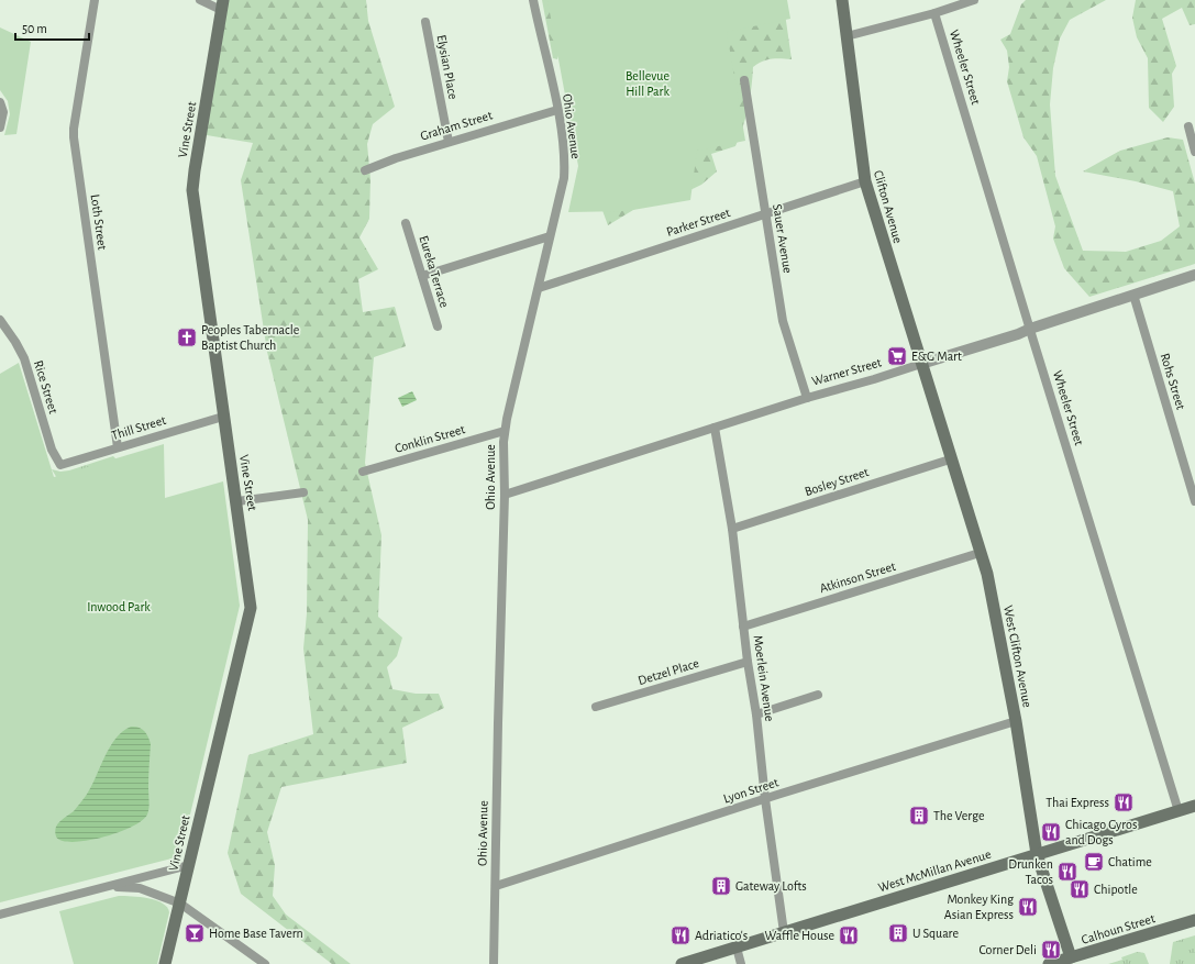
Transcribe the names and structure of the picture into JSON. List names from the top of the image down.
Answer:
{
  "streets": {
    "main road": [
      "Vine Street",
      "Clifton Avenue",
      "West Clifton Avenue",
      "West McMillan Avenue",
      "Calhoun Street"
    ],
    "street": [
      "Elysian Place",
      "Wheeler Street",
      "Graham Street",
      "Ohio Avenue",
      "Loth Street",
      "Parker Street",
      "Sauer Avenue",
      "Eureka Terrace",
      "Warner Street",
      "Rohs Street",
      "Rice Street",
      "Thill Street",
      "Conklin Street",
      "Bosley Street",
      "Atkinson Street",
      "Detzel Place",
      "Moerlein Avenue",
      "Lyon Street"
    ]
  },
  "crossings": [
    ["Elysian Place", "Graham Street"],
    ["Wheeler Street", "Warner Street"],
    ["Wheeler Street", "West McMillan Avenue"],
    ["Graham Street", "Ohio Avenue"],
    ["Ohio Avenue", "Parker Street"],
    ["Ohio Avenue", "Warner Street"],
    ["Ohio Avenue", "Conklin Street"],
    ["Ohio Avenue", "Lyon Street"],
    ["Vine Street", "Thill Street"],
    ["Clifton Avenue", "Parker Street"],
    ["Clifton Avenue", "Warner Street"],
    ["Clifton Avenue", "West Clifton Avenue"],
    ["Loth Street", "Thill Street"],
    ["Parker Street", "Sauer Avenue"],
    ["Sauer Avenue", "Warner Street"],
    ["Warner Street", "Rohs Street"],
    ["Warner Street", "West Clifton Avenue"],
    ["Warner Street", "Moerlein Avenue"],
    ["Rice Street", "Thill Street"],
    ["Bosley Street", "West Clifton Avenue"],
    ["Bosley Street", "Moerlein Avenue"],
    ["Atkinson Street", "West Clifton Avenue"],
    ["Atkinson Street", "Moerlein Avenue"],
    ["West Clifton Avenue", "Lyon Street"],
    ["West Clifton Avenue", "West McMillan Avenue"],
    ["West Clifton Avenue", "Calhoun Street"],
    ["Detzel Place", "Moerlein Avenue"],
    ["Moerlein Avenue", "Lyon Street"],
    ["Moerlein Avenue", "West McMillan Avenue"]
  ],
  "parks": ["Bellevue Hill Park", "Inwood Park"],
  "places": {
    "church": ["Peoples Tabernacle Baptist Church"],
    "supermarket": ["E&G Mart"],
    "restaurant": [
      "Thai Express",
      "Chicago Gyros and Dogs",
      "Drunken Tacos",
      "Chipotle",
      "Monkey King Asian Express",
      "Adriatico's",
      "Waffle House",
      "Corner Deli"
    ],
    "building": ["The Verge", "Gateway Lofts", "U Square"],
    "cafe": ["Chatime"],
    "bar": ["Home Base Tavern"]
  },
  "scale_bar": "50 m"
}
